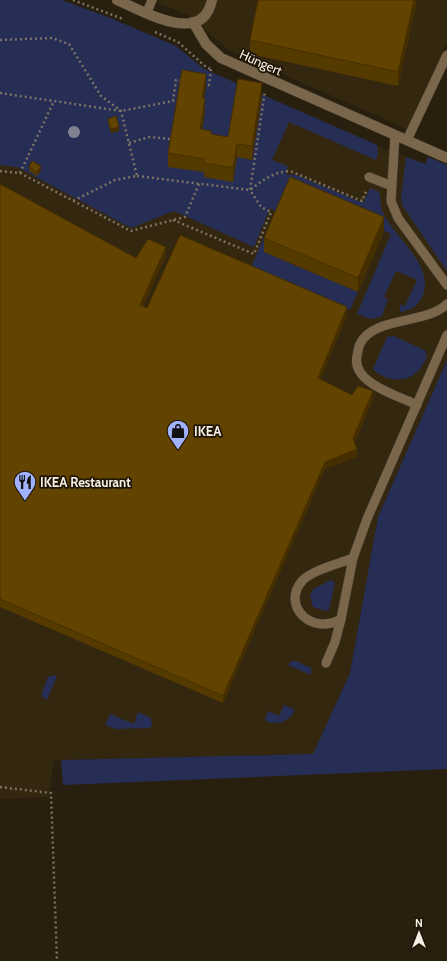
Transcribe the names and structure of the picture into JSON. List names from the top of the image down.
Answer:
{
  "streets": {
    "street": ["Hüngert"]
  },
  "places": {
    "shop": ["IKEA"],
    "restaurant": ["IKEA Restaurant"]
  },
  "north": "top"
}
